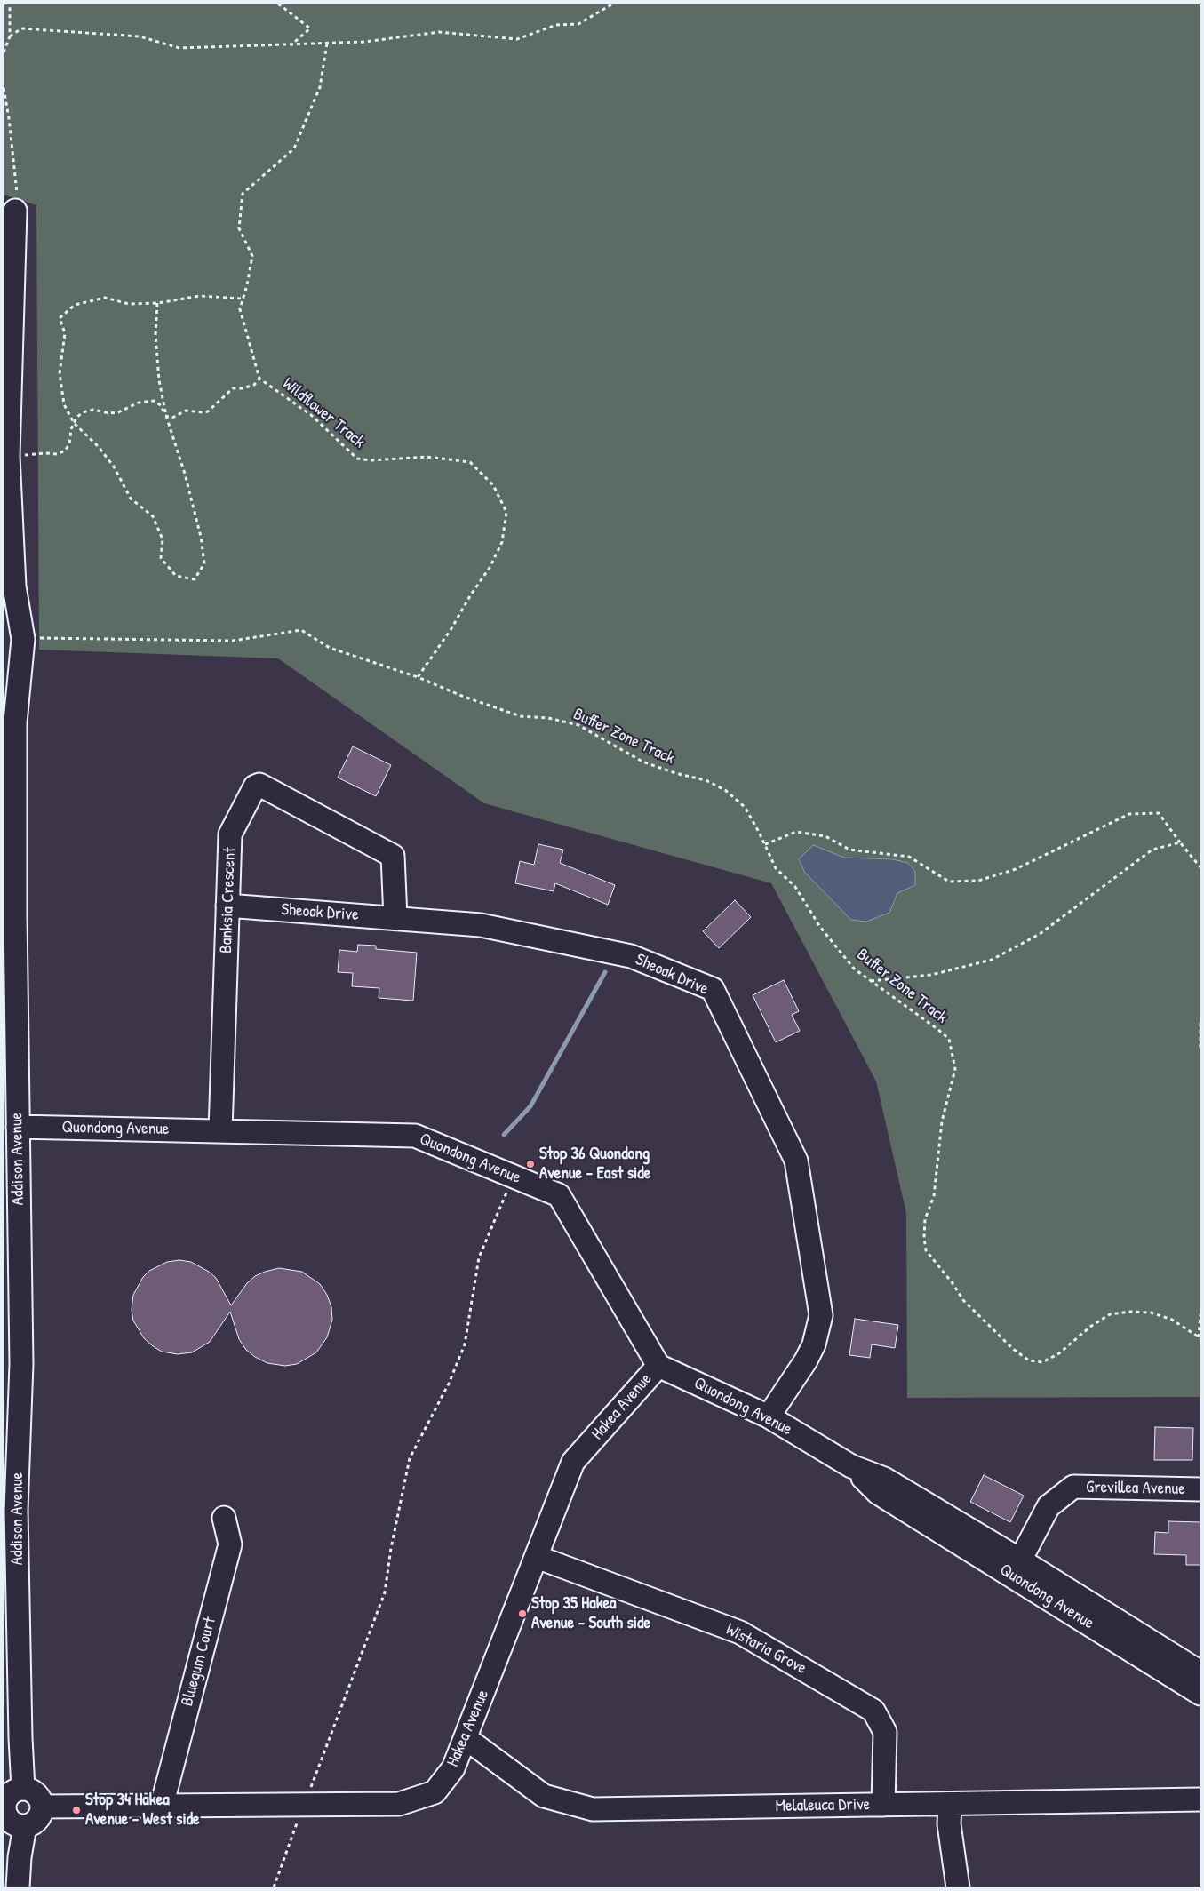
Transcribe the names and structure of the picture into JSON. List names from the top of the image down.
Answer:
{
  "streets": {
    "street": [
      "Banksia Crescent",
      "Sheoak Drive",
      "Quondong Avenue",
      "Addison Avenue",
      "Hakea Avenue",
      "Grevillea Avenue",
      "Wistaria Grove",
      "Bluegum Court",
      "Melaleuca Drive"
    ],
    "path": ["Wildflower Track", "Buffer Zone Track"]
  },
  "crossings": [
    ["Wildflower Track", "Buffer Zone Track"],
    ["Banksia Crescent", "Sheoak Drive"],
    ["Banksia Crescent", "Quondong Avenue"],
    ["Sheoak Drive", "Quondong Avenue"],
    ["Quondong Avenue", "Addison Avenue"],
    ["Quondong Avenue", "Hakea Avenue"],
    ["Quondong Avenue", "Grevillea Avenue"],
    ["Addison Avenue", "Hakea Avenue"],
    ["Hakea Avenue", "Wistaria Grove"],
    ["Hakea Avenue", "Bluegum Court"],
    ["Hakea Avenue", "Melaleuca Drive"],
    ["Wistaria Grove", "Melaleuca Drive"]
  ],
  "places": ["Stop 36 Quondong Avenue - East side", "Stop 35 Hakea Avenue - South side", "Stop 34 Hakea Avenue - West side"]
}
